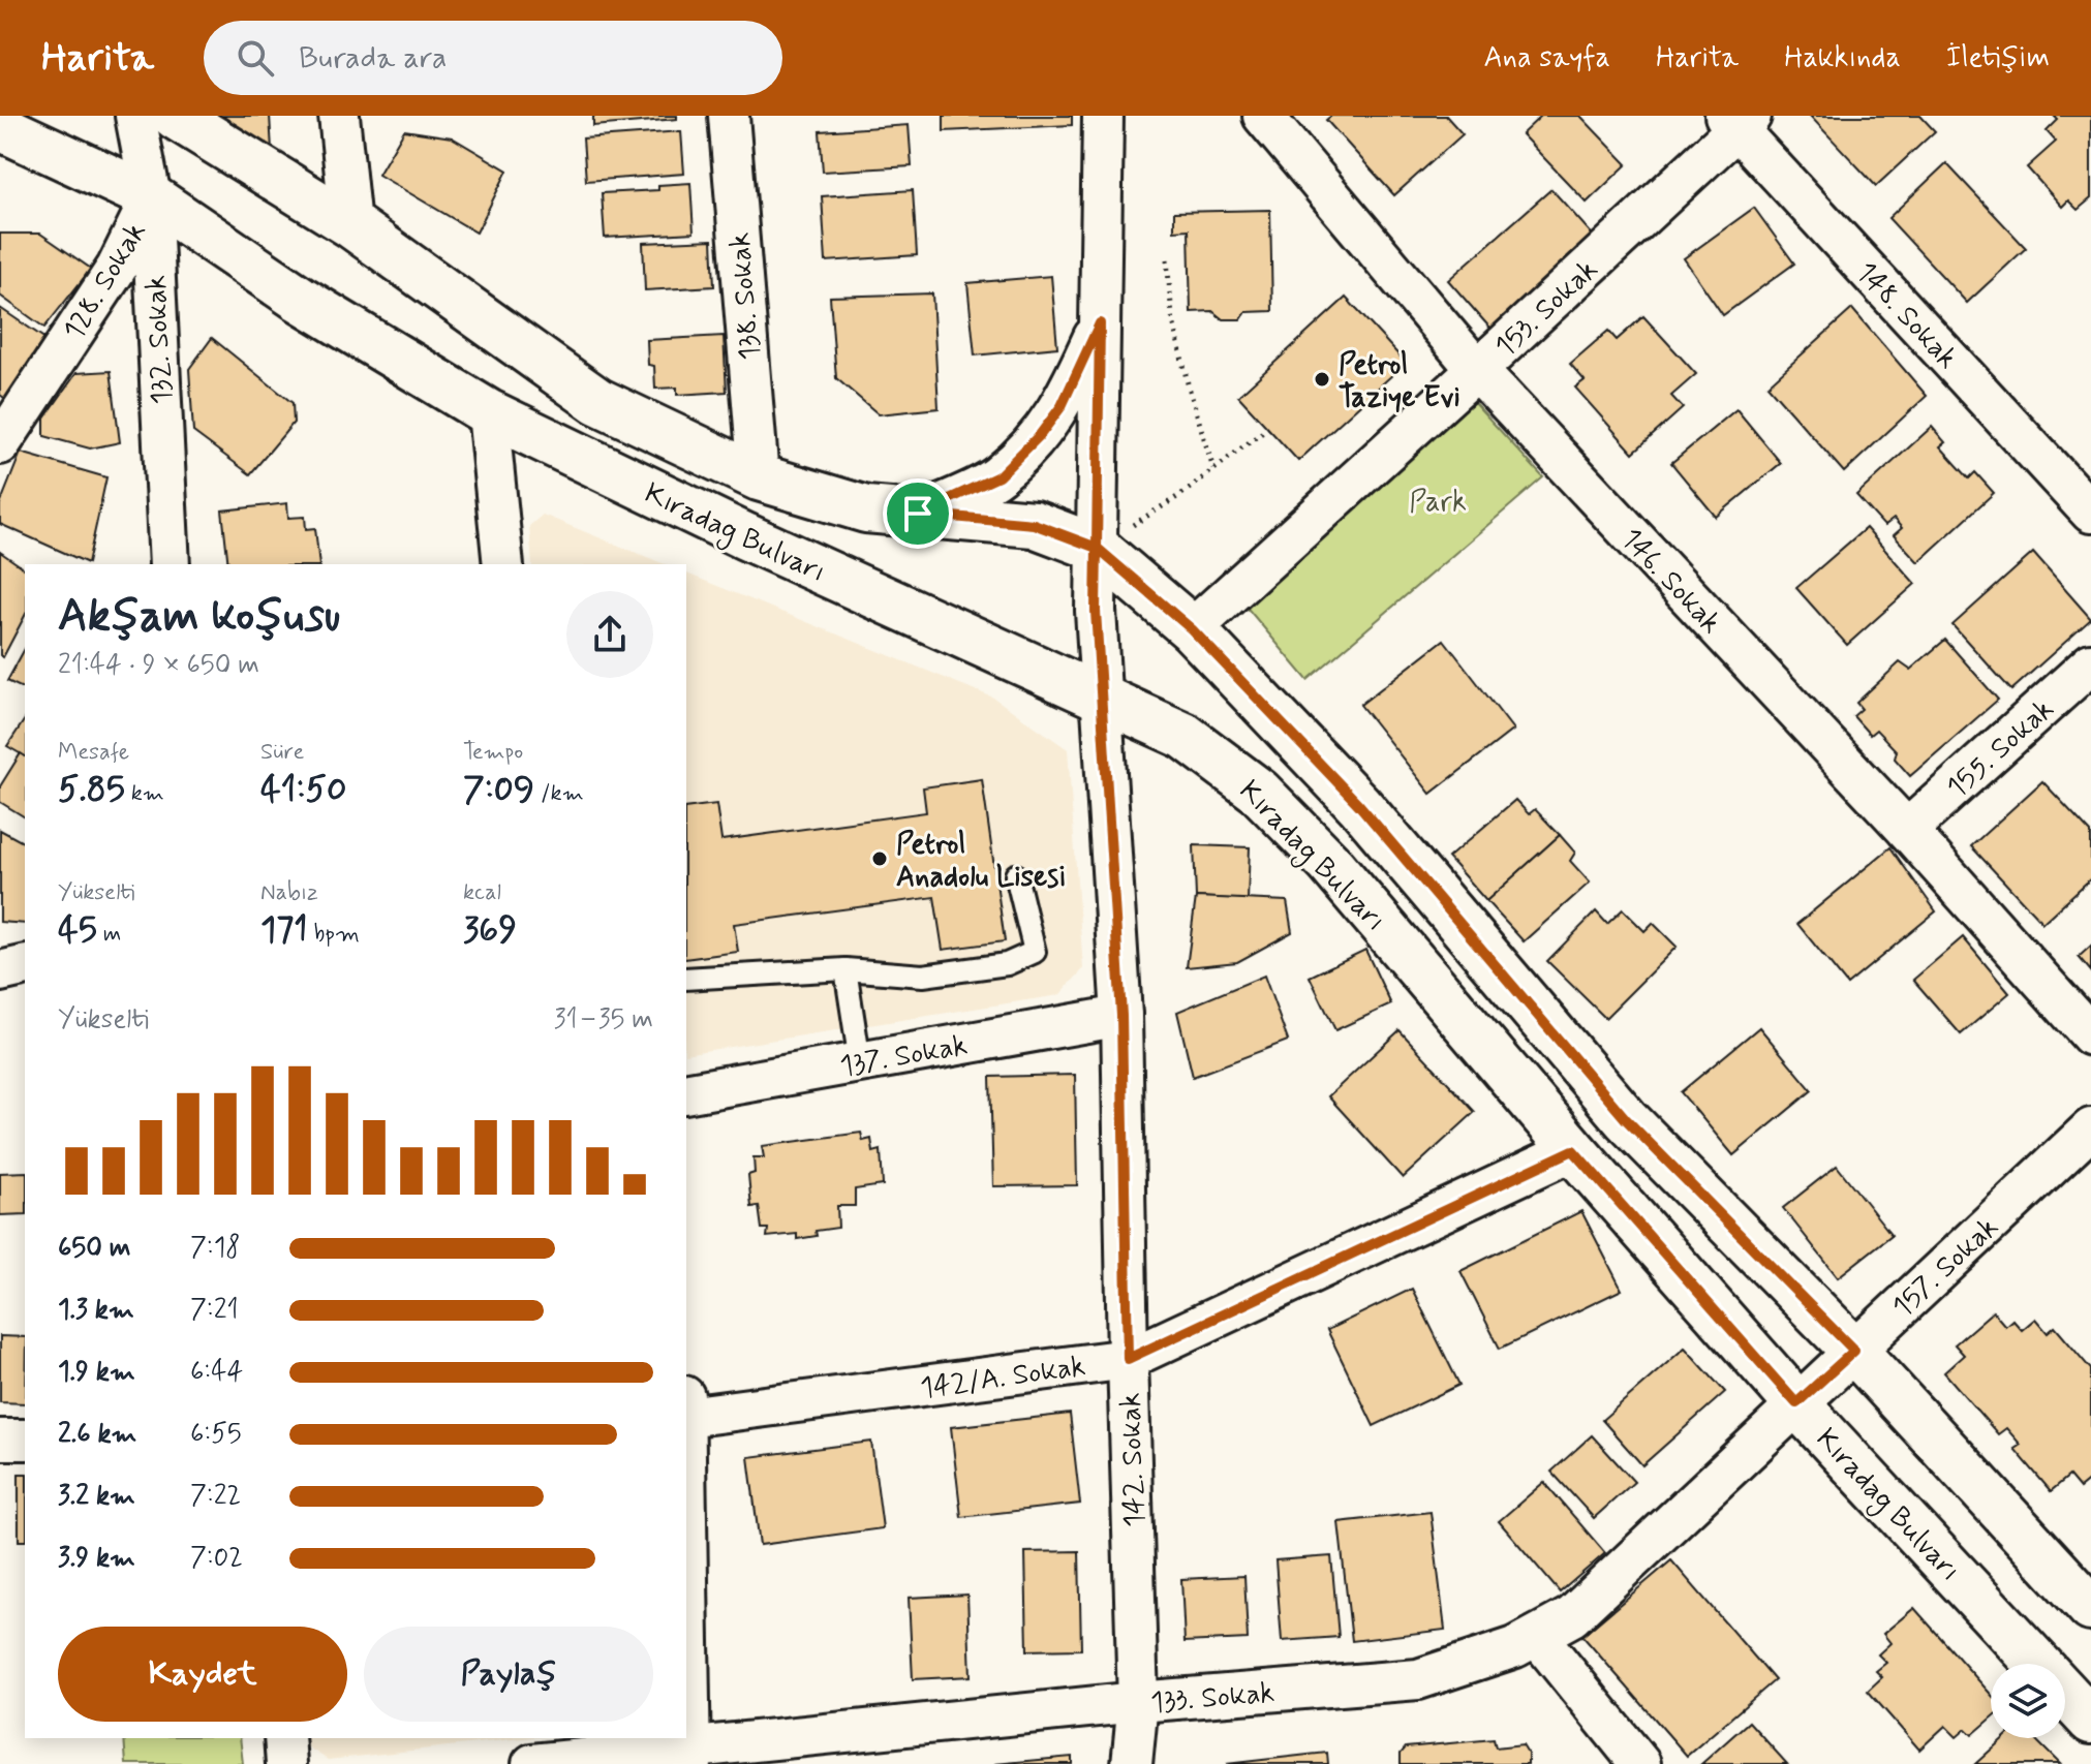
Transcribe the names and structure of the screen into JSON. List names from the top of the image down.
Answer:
{
  "streets": {
    "main road": ["Kıradag Bulvarı"],
    "street": [
      "128. Sokak",
      "138. Sokak",
      "153. Sokak",
      "148. Sokak",
      "132. Sokak",
      "146. Sokak",
      "155. Sokak",
      "137. Sokak",
      "157. Sokak",
      "142/A. Sokak",
      "142. Sokak",
      "133. Sokak"
    ]
  },
  "crossings": [
    ["128. Sokak", "132. Sokak"],
    ["128. Sokak", "Kıradag Bulvarı"],
    ["138. Sokak", "Kıradag Bulvarı"],
    ["153. Sokak", "148. Sokak"],
    ["153. Sokak", "Kıradag Bulvarı"],
    ["153. Sokak", "146. Sokak"],
    ["132. Sokak", "Kıradag Bulvarı"],
    ["Kıradag Bulvarı", "157. Sokak"],
    ["Kıradag Bulvarı", "142/A. Sokak"],
    ["Kıradag Bulvarı", "142. Sokak"],
    ["Kıradag Bulvarı", "133. Sokak"],
    ["146. Sokak", "155. Sokak"],
    ["137. Sokak", "142. Sokak"],
    ["157. Sokak", "133. Sokak"],
    ["142/A. Sokak", "142. Sokak"],
    ["142. Sokak", "133. Sokak"]
  ],
  "parks": ["Park"],
  "places": ["Petrol Taziye Evi", "Petrol Anadolu Lisesi"],
  "page": {
    "header": "Harita",
    "search": "Burada ara",
    "nav": [
      "Ana sayfa",
      "Harita",
      "Hakkında",
      "İletişim"
    ],
    "heading": ["Akşam koşusu", "21:44 · 9 × 650 m"],
    "stats": [
      ["Mesafe", "5.85 km"],
      ["Süre", "41:50"],
      ["Tempo", "7:09 /km"],
      ["Yükselti", "45 m"],
      ["Nabız", "171 bpm"],
      ["kcal", "369"]
    ],
    "chart": ["Yükselti", "31–35 m"],
    "list": [
      {
        "name": "650 m",
        "note": "7:18"
      },
      {
        "name": "1.3 km",
        "note": "7:21"
      },
      {
        "name": "1.9 km",
        "note": "6:44"
      },
      {
        "name": "2.6 km",
        "note": "6:55"
      },
      {
        "name": "3.2 km",
        "note": "7:22"
      },
      {
        "name": "3.9 km",
        "note": "7:02"
      }
    ],
    "buttons": ["Kaydet", "Paylaş"]
  }
}
